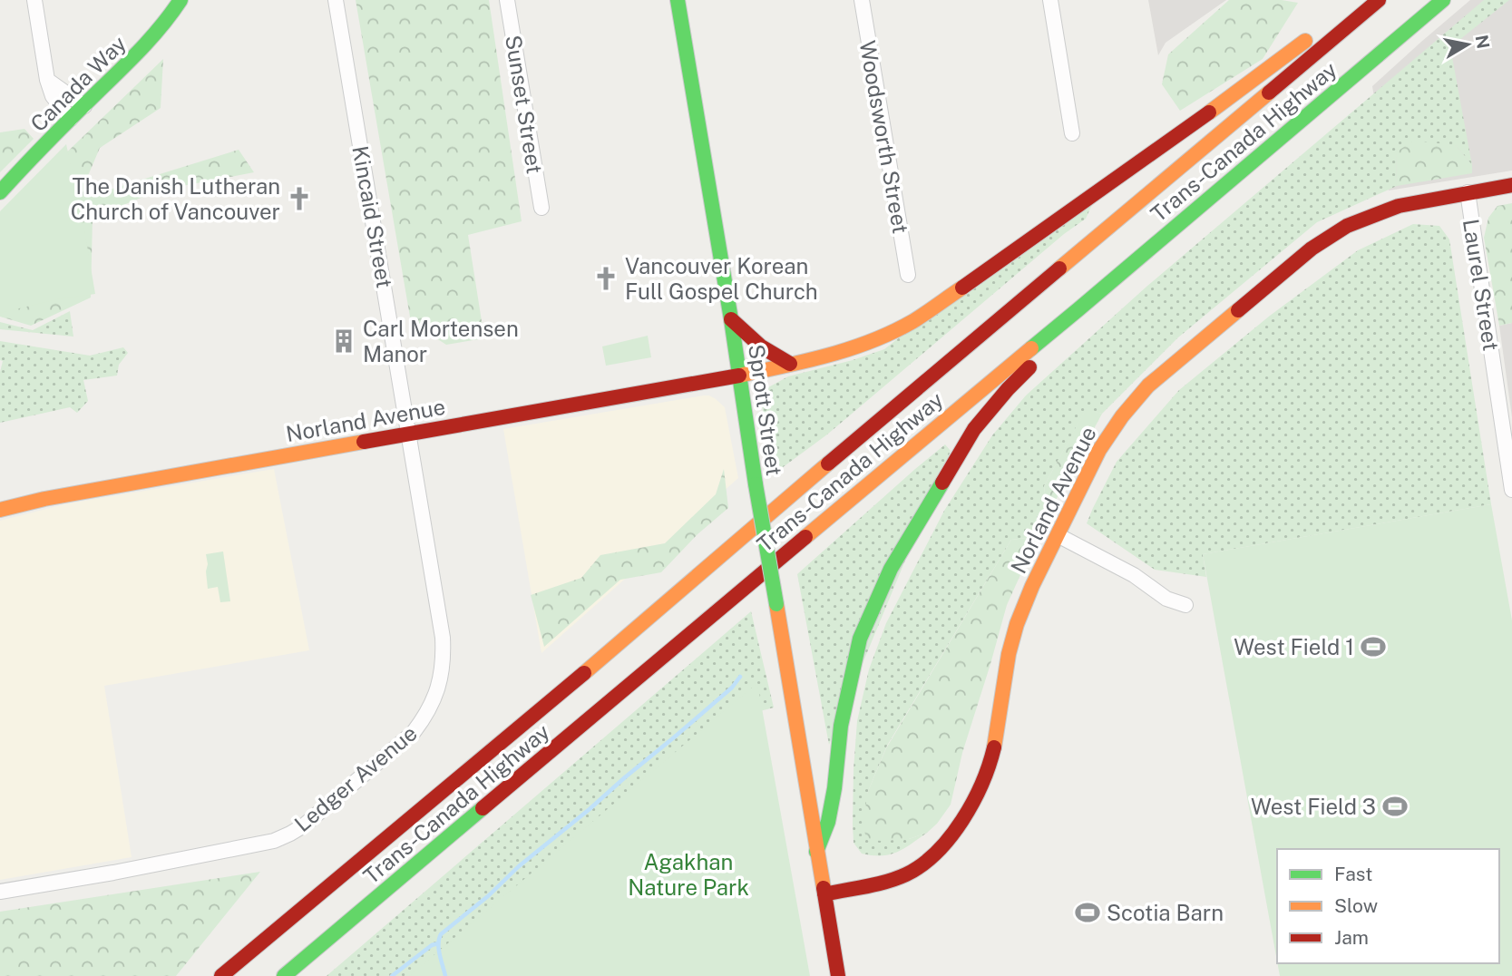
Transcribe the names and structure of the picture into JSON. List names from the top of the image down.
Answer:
{
  "streets": {
    "main road": [
      "Canada Way",
      "Trans-Canada Highway",
      "Sprott Street",
      "Norland Avenue"
    ],
    "street": [
      "Sunset Street",
      "Woodsworth Street",
      "Kincaid Street",
      "Laurel Street",
      "Ledger Avenue"
    ]
  },
  "crossings": [
    ["Trans-Canada Highway", "Norland Avenue"],
    ["Kincaid Street", "Norland Avenue"],
    ["Kincaid Street", "Ledger Avenue"],
    ["Laurel Street", "Norland Avenue"],
    ["Sprott Street", "Norland Avenue"],
    ["Norland Avenue", "Ledger Avenue"]
  ],
  "parks": ["Agakhan Nature Park"],
  "places": {
    "church": ["The Danish Lutheran Church of Vancouver", "Vancouver Korean Full Gospel Church"],
    "building": ["Carl Mortensen Manor"],
    "sports": ["West Field 1", "West Field 3", "Scotia Barn"]
  },
  "legend": ["Fast", "Slow", "Jam"],
  "north": "right"
}
